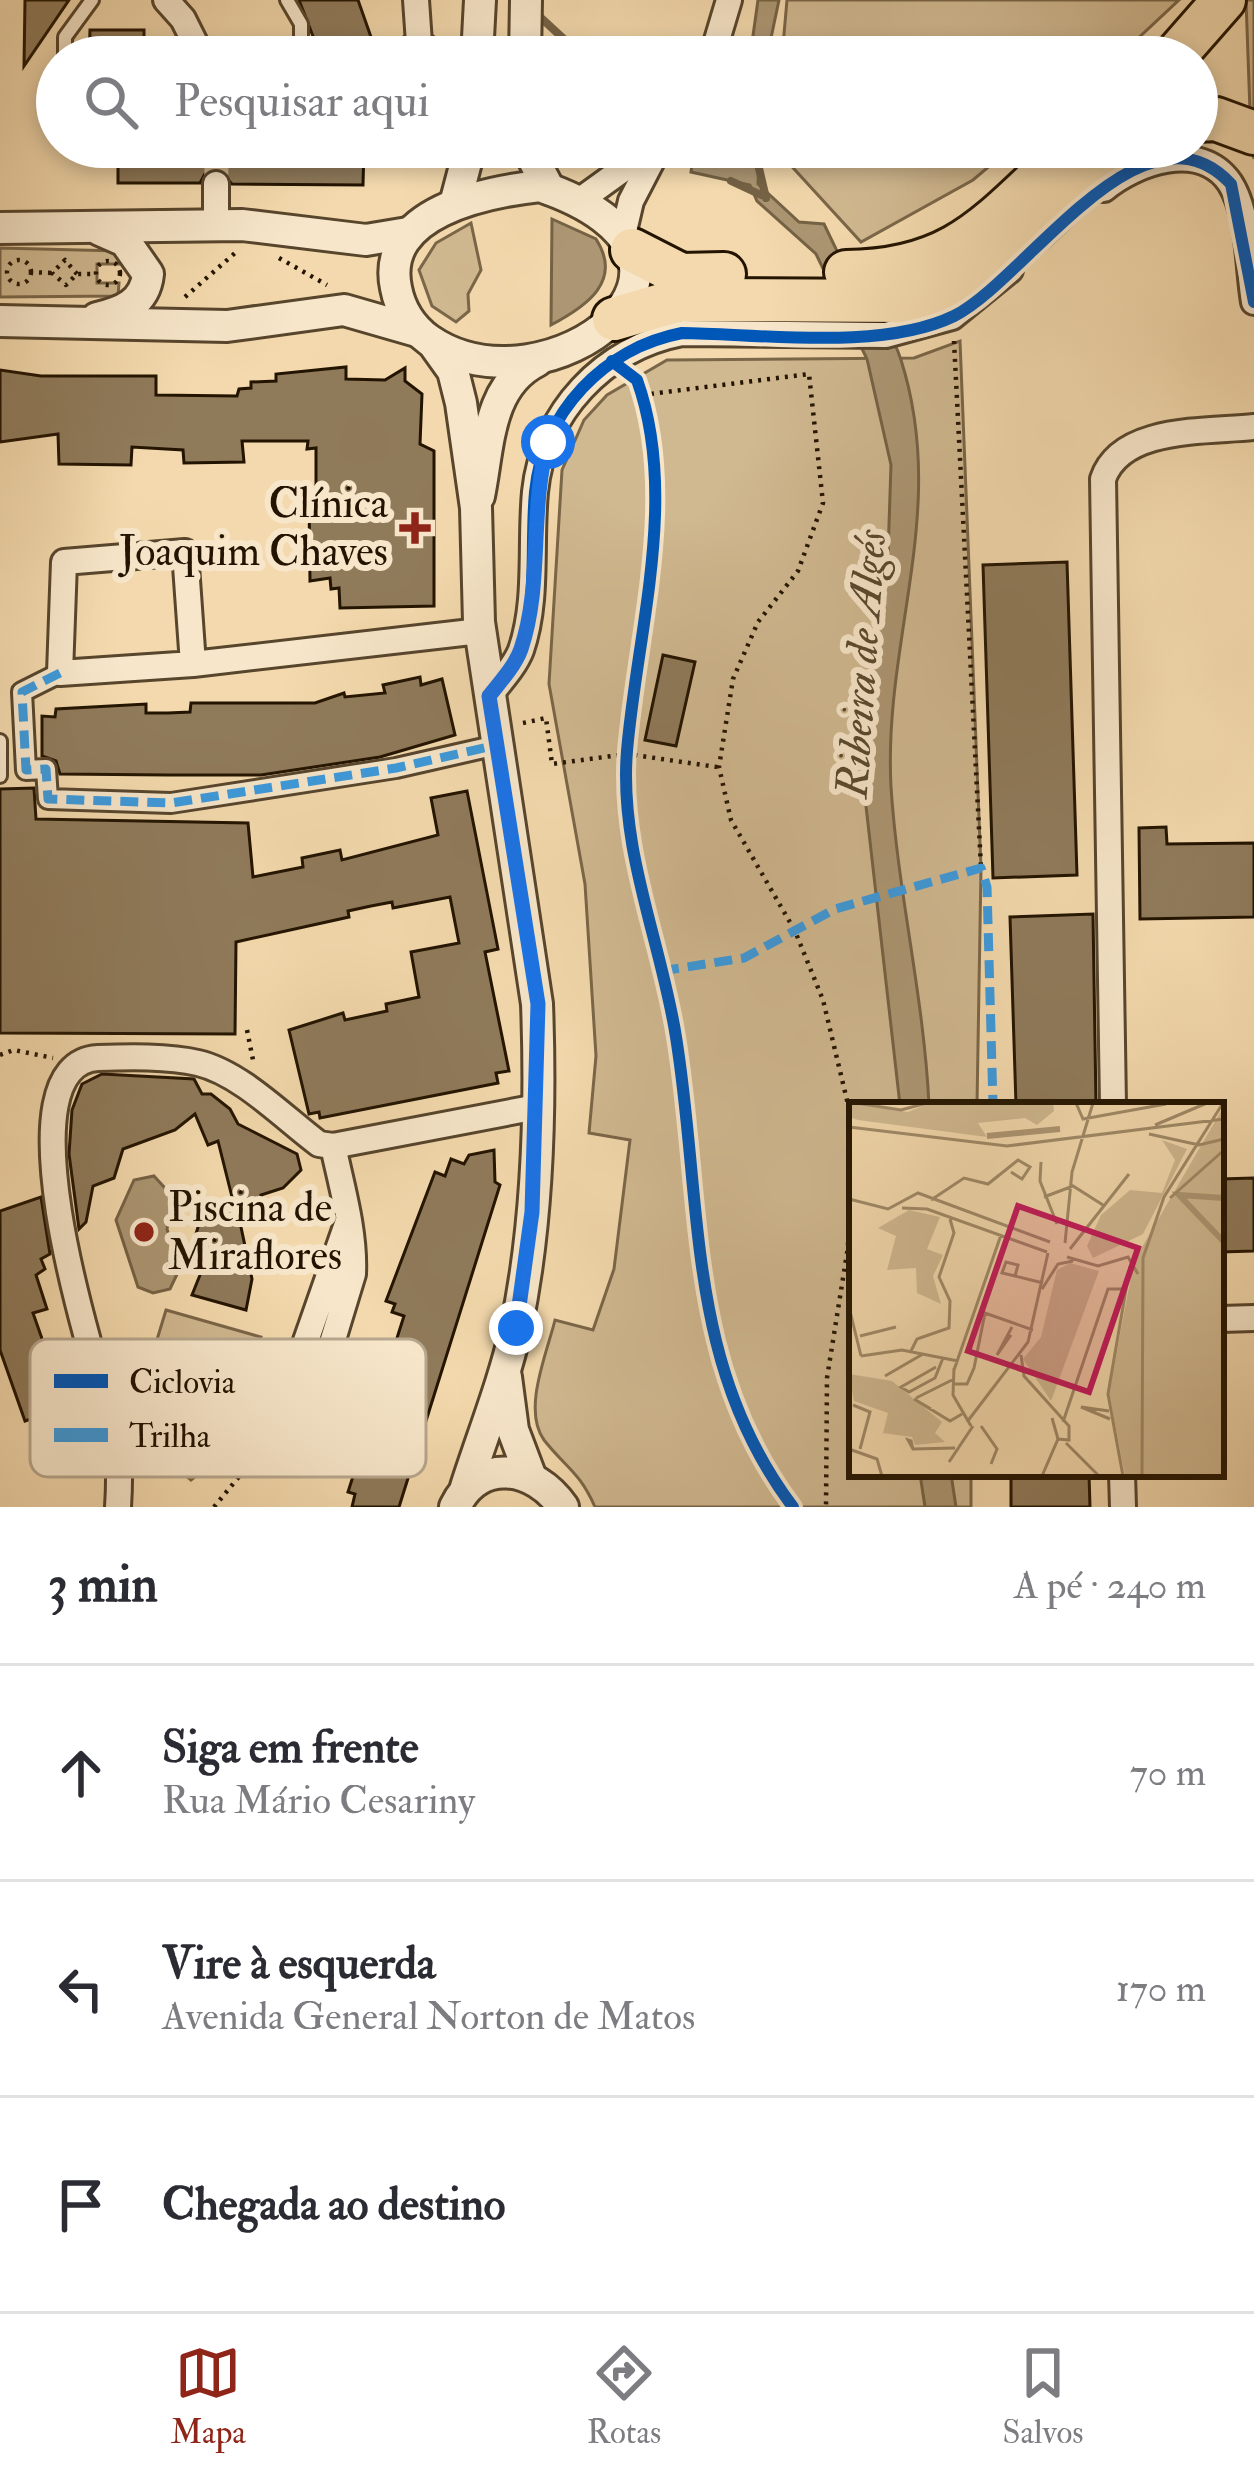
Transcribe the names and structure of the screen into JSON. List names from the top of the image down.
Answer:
{
  "water": ["Ribeira de Algés"],
  "places": {
    "health": ["Clínica Joaquim Chaves"],
    "other": ["Piscina de Miraflores"]
  },
  "legend": ["Ciclovia", "Trilha"],
  "page": {
    "search": "Pesquisar aqui",
    "heading": ["3 min", "A pé · 240 m"],
    "list": [
      ["Siga em frente", "Rua Mário Cesariny", "70 m"],
      ["Vire à esquerda", "Avenida General Norton de Matos", "170 m"],
      "Chegada ao destino"
    ],
    "nav": ["Mapa", "Rotas", "Salvos"]
  }
}
